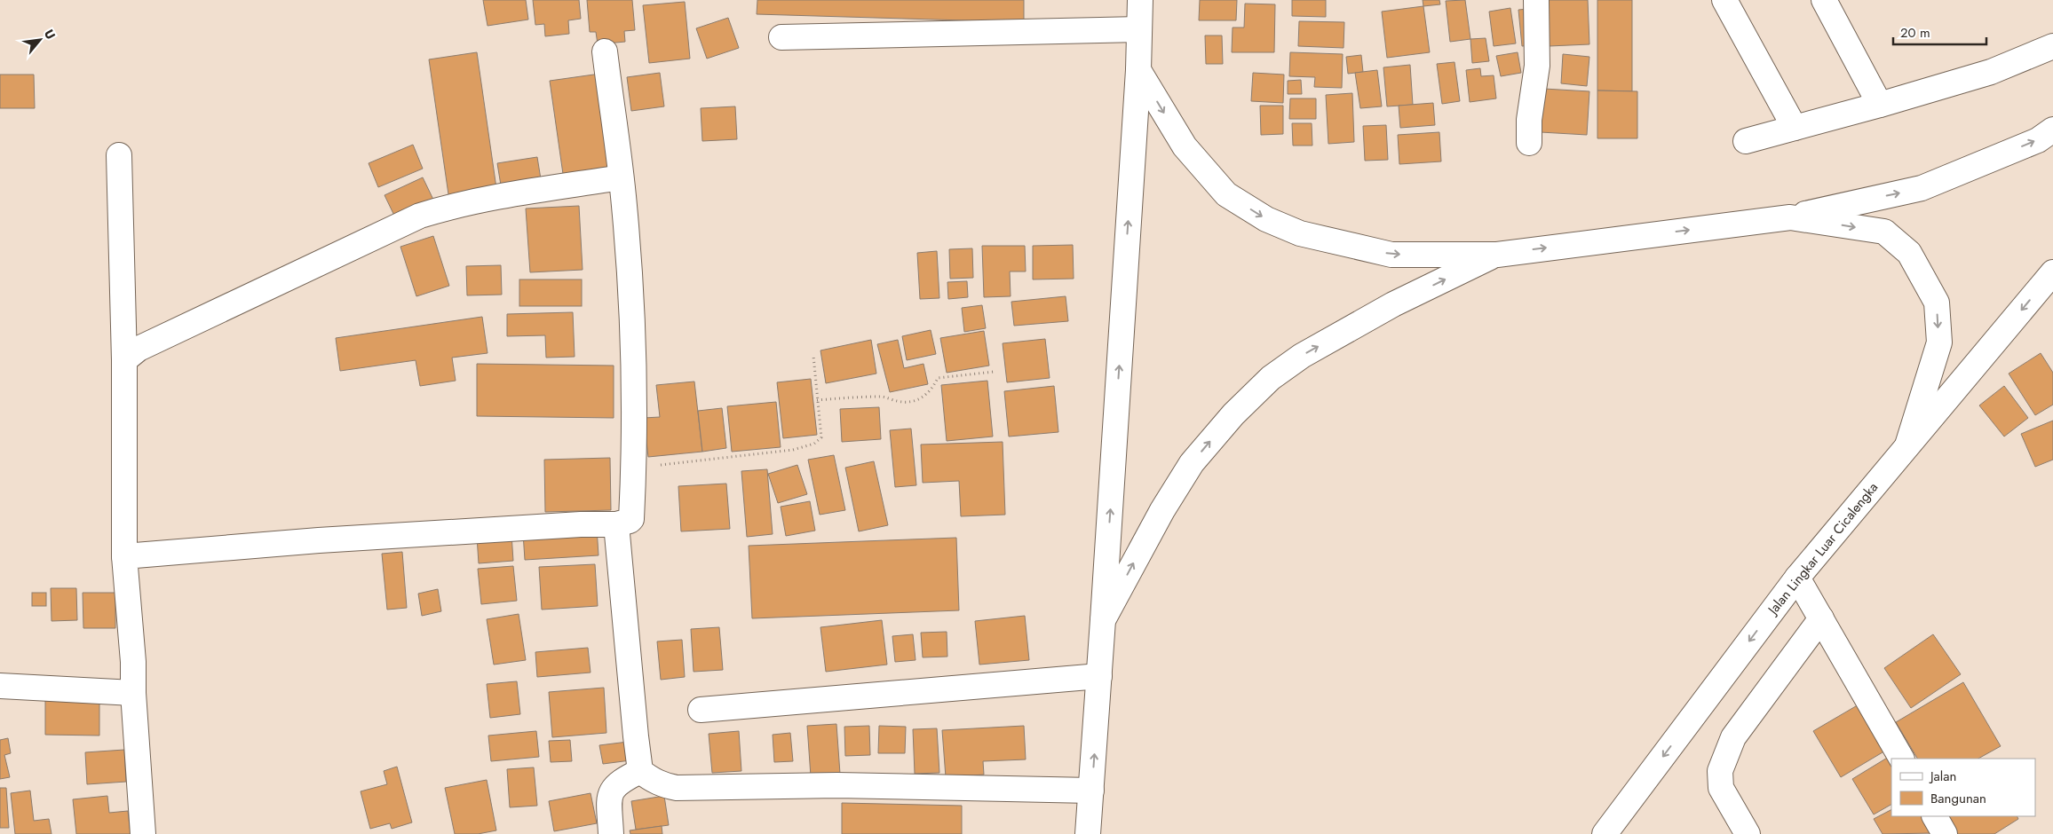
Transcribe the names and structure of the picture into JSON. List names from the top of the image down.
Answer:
{
  "streets": {
    "main road": ["Jalan Lingkar Luar Cicalengka"]
  },
  "one_way": ["Jalan Lingkar Luar Cicalengka"],
  "legend": ["Jalan", "Bangunan"],
  "scale_bar": "20 m",
  "north": "top right"
}
